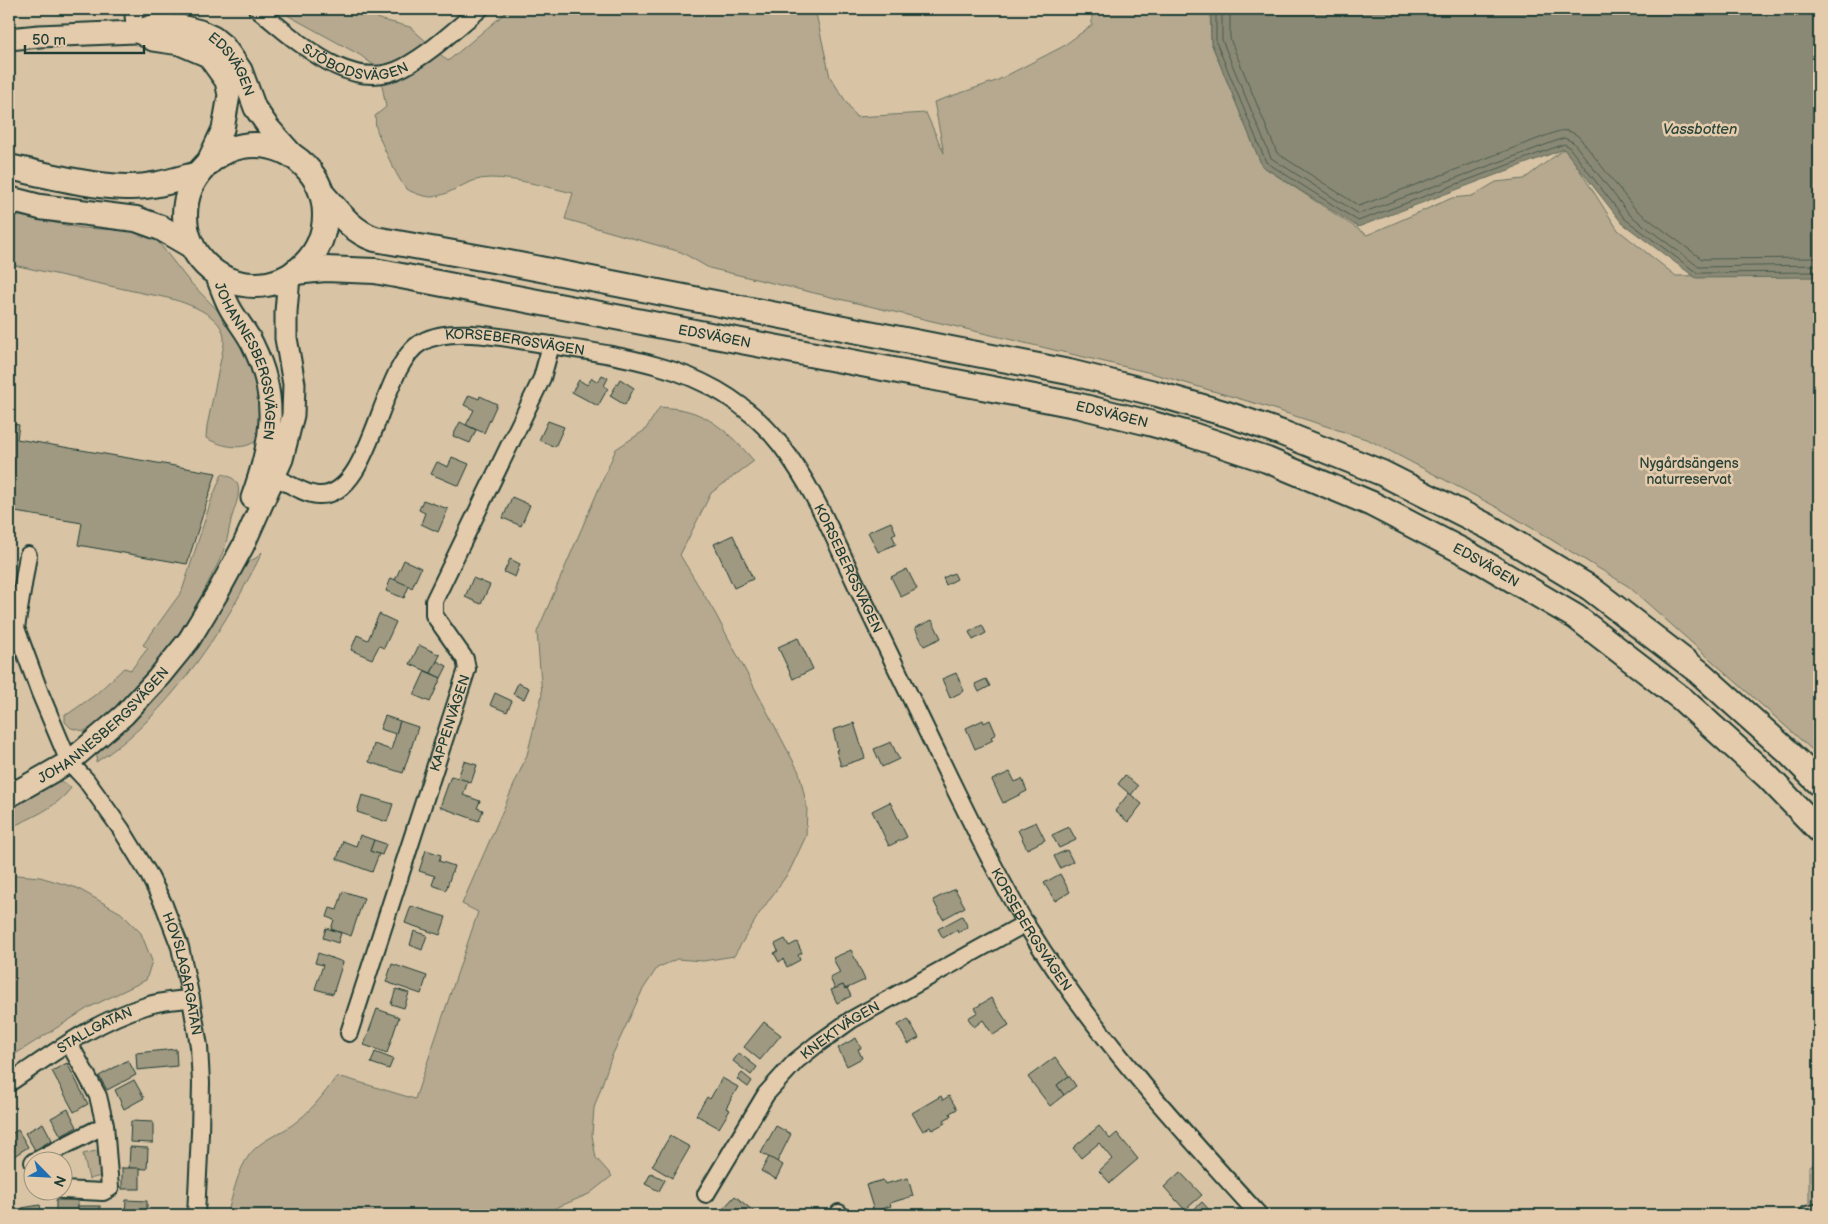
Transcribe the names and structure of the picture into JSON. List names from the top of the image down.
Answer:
{
  "streets": {
    "main road": ["EDSVÄGEN"],
    "street": [
      "SJÖBODSVÄGEN",
      "KORSEBERGSVÄGEN",
      "JOHANNESBERGSVÄGEN",
      "KAPPENVÄGEN",
      "HOVSLAGARGATAN",
      "STALLGATAN",
      "KNEKTVÄGEN"
    ]
  },
  "crossings": [
    ["EDSVÄGEN", "JOHANNESBERGSVÄGEN"],
    ["KORSEBERGSVÄGEN", "JOHANNESBERGSVÄGEN"],
    ["KORSEBERGSVÄGEN", "KAPPENVÄGEN"],
    ["KORSEBERGSVÄGEN", "KNEKTVÄGEN"],
    ["JOHANNESBERGSVÄGEN", "HOVSLAGARGATAN"],
    ["HOVSLAGARGATAN", "STALLGATAN"]
  ],
  "water": ["Vassbotten"],
  "parks": ["Nygårdsängens naturreservat"],
  "scale_bar": "50 m",
  "north": "bottom right"
}
